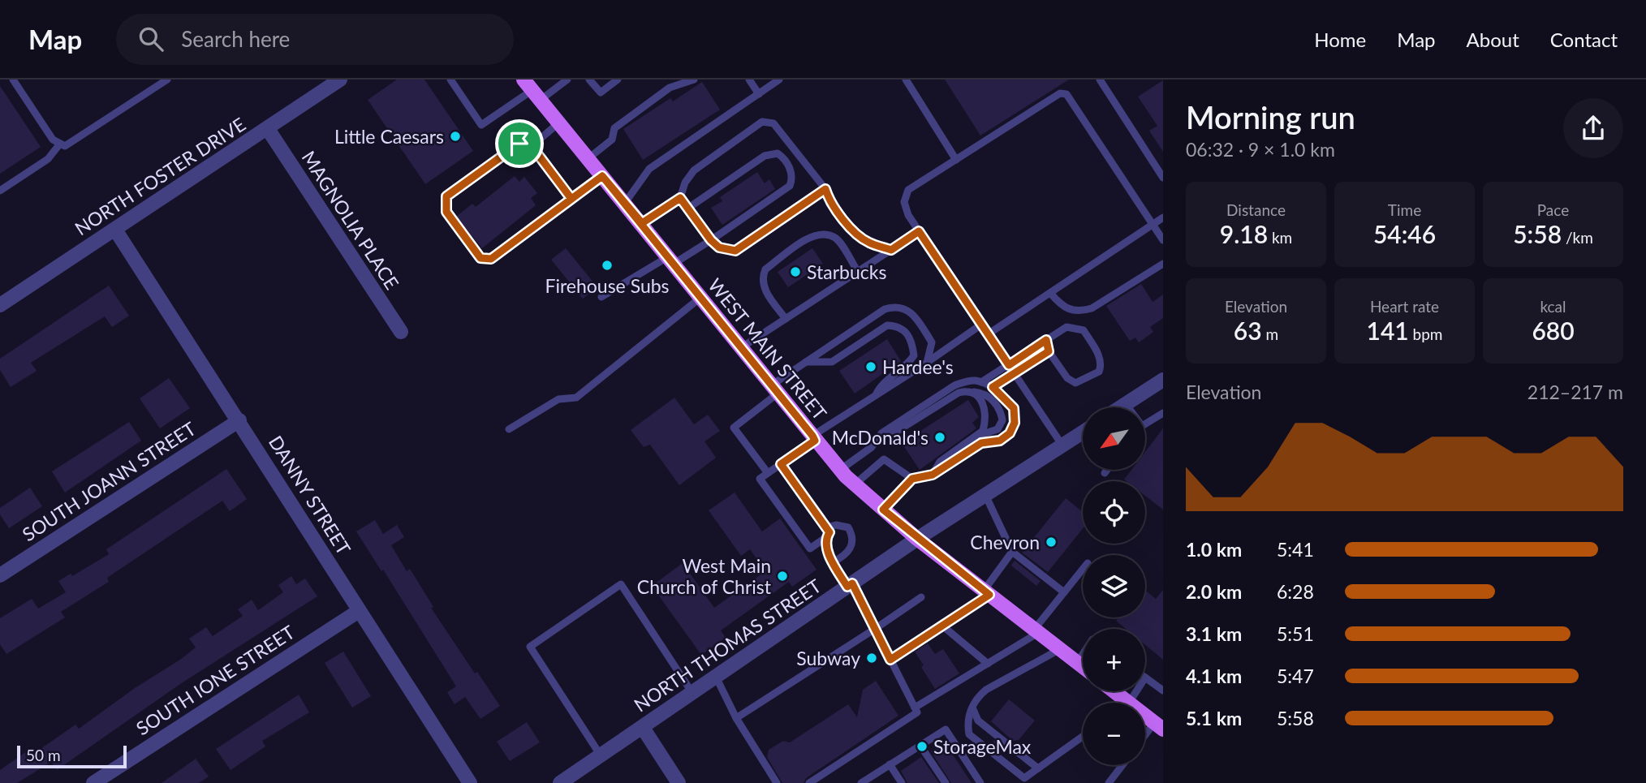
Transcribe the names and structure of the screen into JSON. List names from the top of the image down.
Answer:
{
  "streets": {
    "main road": ["WEST MAIN STREET"],
    "street": [
      "NORTH FOSTER DRIVE",
      "MAGNOLIA PLACE",
      "SOUTH JOANN STREET",
      "DANNY STREET",
      "NORTH THOMAS STREET",
      "SOUTH IONE STREET"
    ]
  },
  "crossings": [
    ["NORTH FOSTER DRIVE", "MAGNOLIA PLACE"],
    ["NORTH FOSTER DRIVE", "DANNY STREET"],
    ["WEST MAIN STREET", "NORTH THOMAS STREET"],
    ["SOUTH JOANN STREET", "DANNY STREET"],
    ["DANNY STREET", "SOUTH IONE STREET"]
  ],
  "places": [
    "Little Caesars",
    "Firehouse Subs",
    "Starbucks",
    "Hardee's",
    "McDonald's",
    "Chevron",
    "West Main Church of Christ",
    "Subway",
    "StorageMax"
  ],
  "scale_bar": "50 m",
  "north": "bottom left",
  "page": {
    "header": "Map",
    "search": "Search here",
    "nav": [
      "Home",
      "Map",
      "About",
      "Contact"
    ],
    "heading": ["Morning run", "06:32 · 9 × 1.0 km"],
    "stats": [
      ["Distance", "9.18 km"],
      ["Time", "54:46"],
      ["Pace", "5:58 /km"],
      ["Elevation", "63 m"],
      ["Heart rate", "141 bpm"],
      ["kcal", "680"]
    ],
    "chart": ["Elevation", "212–217 m"],
    "map_buttons": ["+", "−"],
    "list": [
      {
        "name": "1.0 km",
        "note": "5:41"
      },
      {
        "name": "2.0 km",
        "note": "6:28"
      },
      {
        "name": "3.1 km",
        "note": "5:51"
      },
      {
        "name": "4.1 km",
        "note": "5:47"
      },
      {
        "name": "5.1 km",
        "note": "5:58"
      }
    ],
    "scale": "50 m"
  }
}
